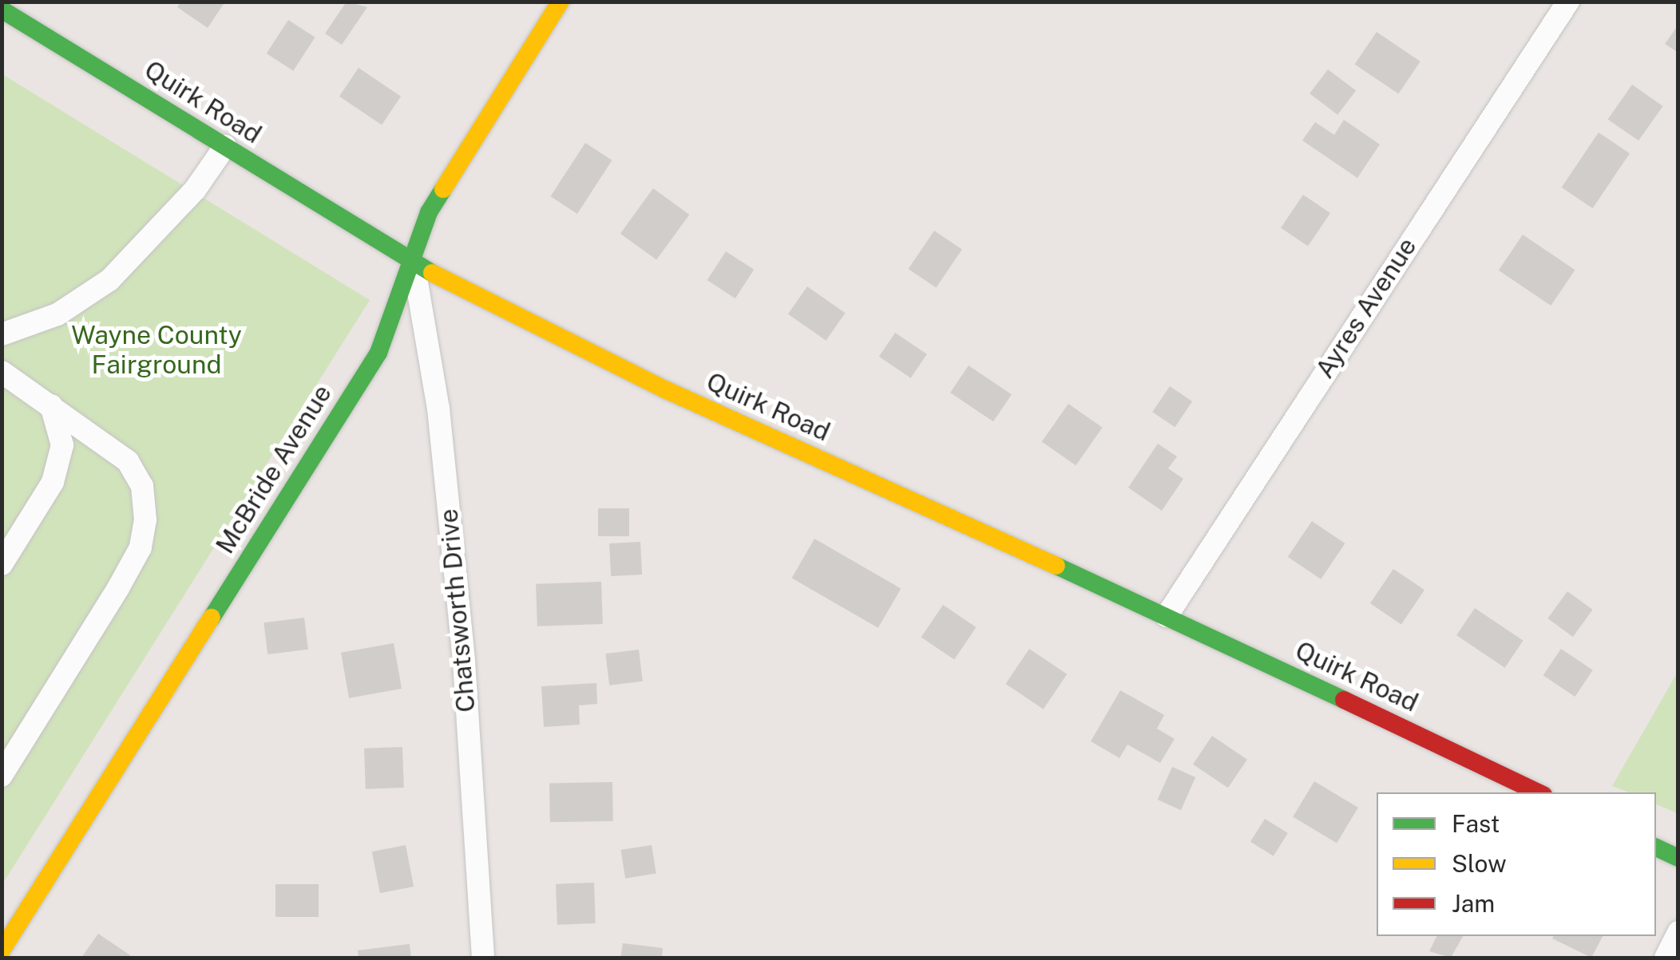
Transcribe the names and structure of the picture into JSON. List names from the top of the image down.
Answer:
{
  "streets": {
    "street": [
      "Quirk Road",
      "Ayres Avenue",
      "McBride Avenue",
      "Chatsworth Drive"
    ]
  },
  "crossings": [
    ["Quirk Road", "Ayres Avenue"],
    ["Quirk Road", "McBride Avenue"],
    ["Quirk Road", "Chatsworth Drive"],
    ["McBride Avenue", "Chatsworth Drive"]
  ],
  "parks": ["Wayne County Fairground"],
  "legend": ["Fast", "Slow", "Jam"]
}
